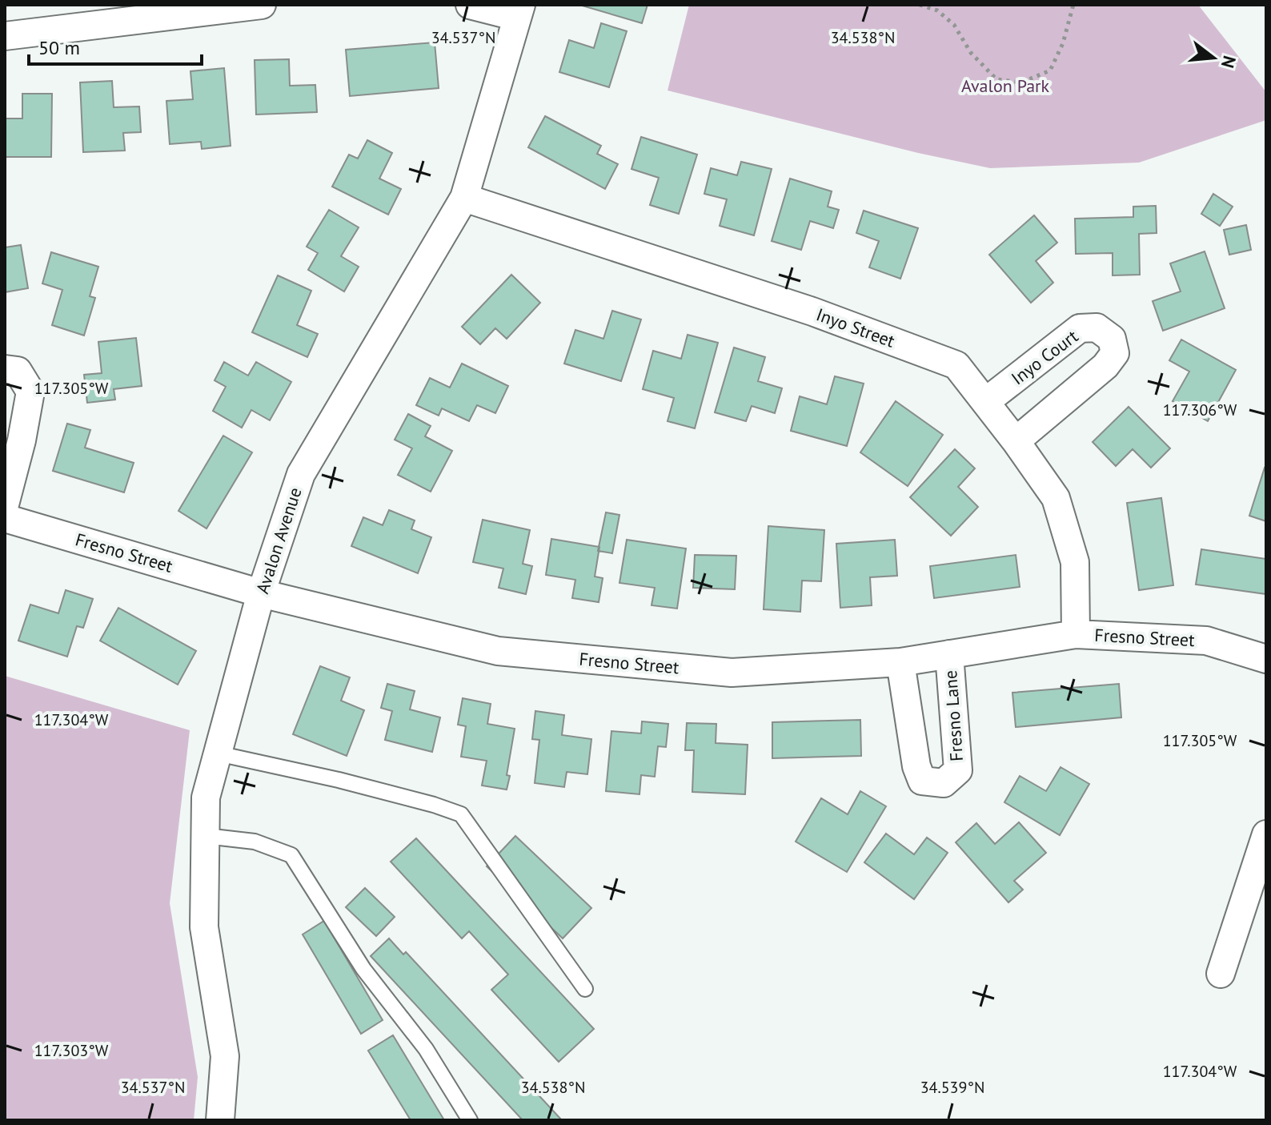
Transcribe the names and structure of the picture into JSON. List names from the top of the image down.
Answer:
{
  "streets": {
    "street": [
      "Inyo Street",
      "Inyo Court",
      "Avalon Avenue",
      "Fresno Street",
      "Fresno Lane"
    ]
  },
  "crossings": [
    ["Inyo Street", "Inyo Court"],
    ["Inyo Street", "Avalon Avenue"],
    ["Inyo Street", "Fresno Street"],
    ["Avalon Avenue", "Fresno Street"],
    ["Fresno Street", "Fresno Lane"]
  ],
  "parks": ["Avalon Park"],
  "scale_bar": "50 m",
  "north": "right",
  "coordinates": [
    "34.537°N",
    "34.538°N",
    "117.305°W",
    "117.306°W",
    "117.304°W",
    "117.303°W",
    "34.539°N"
  ]
}
